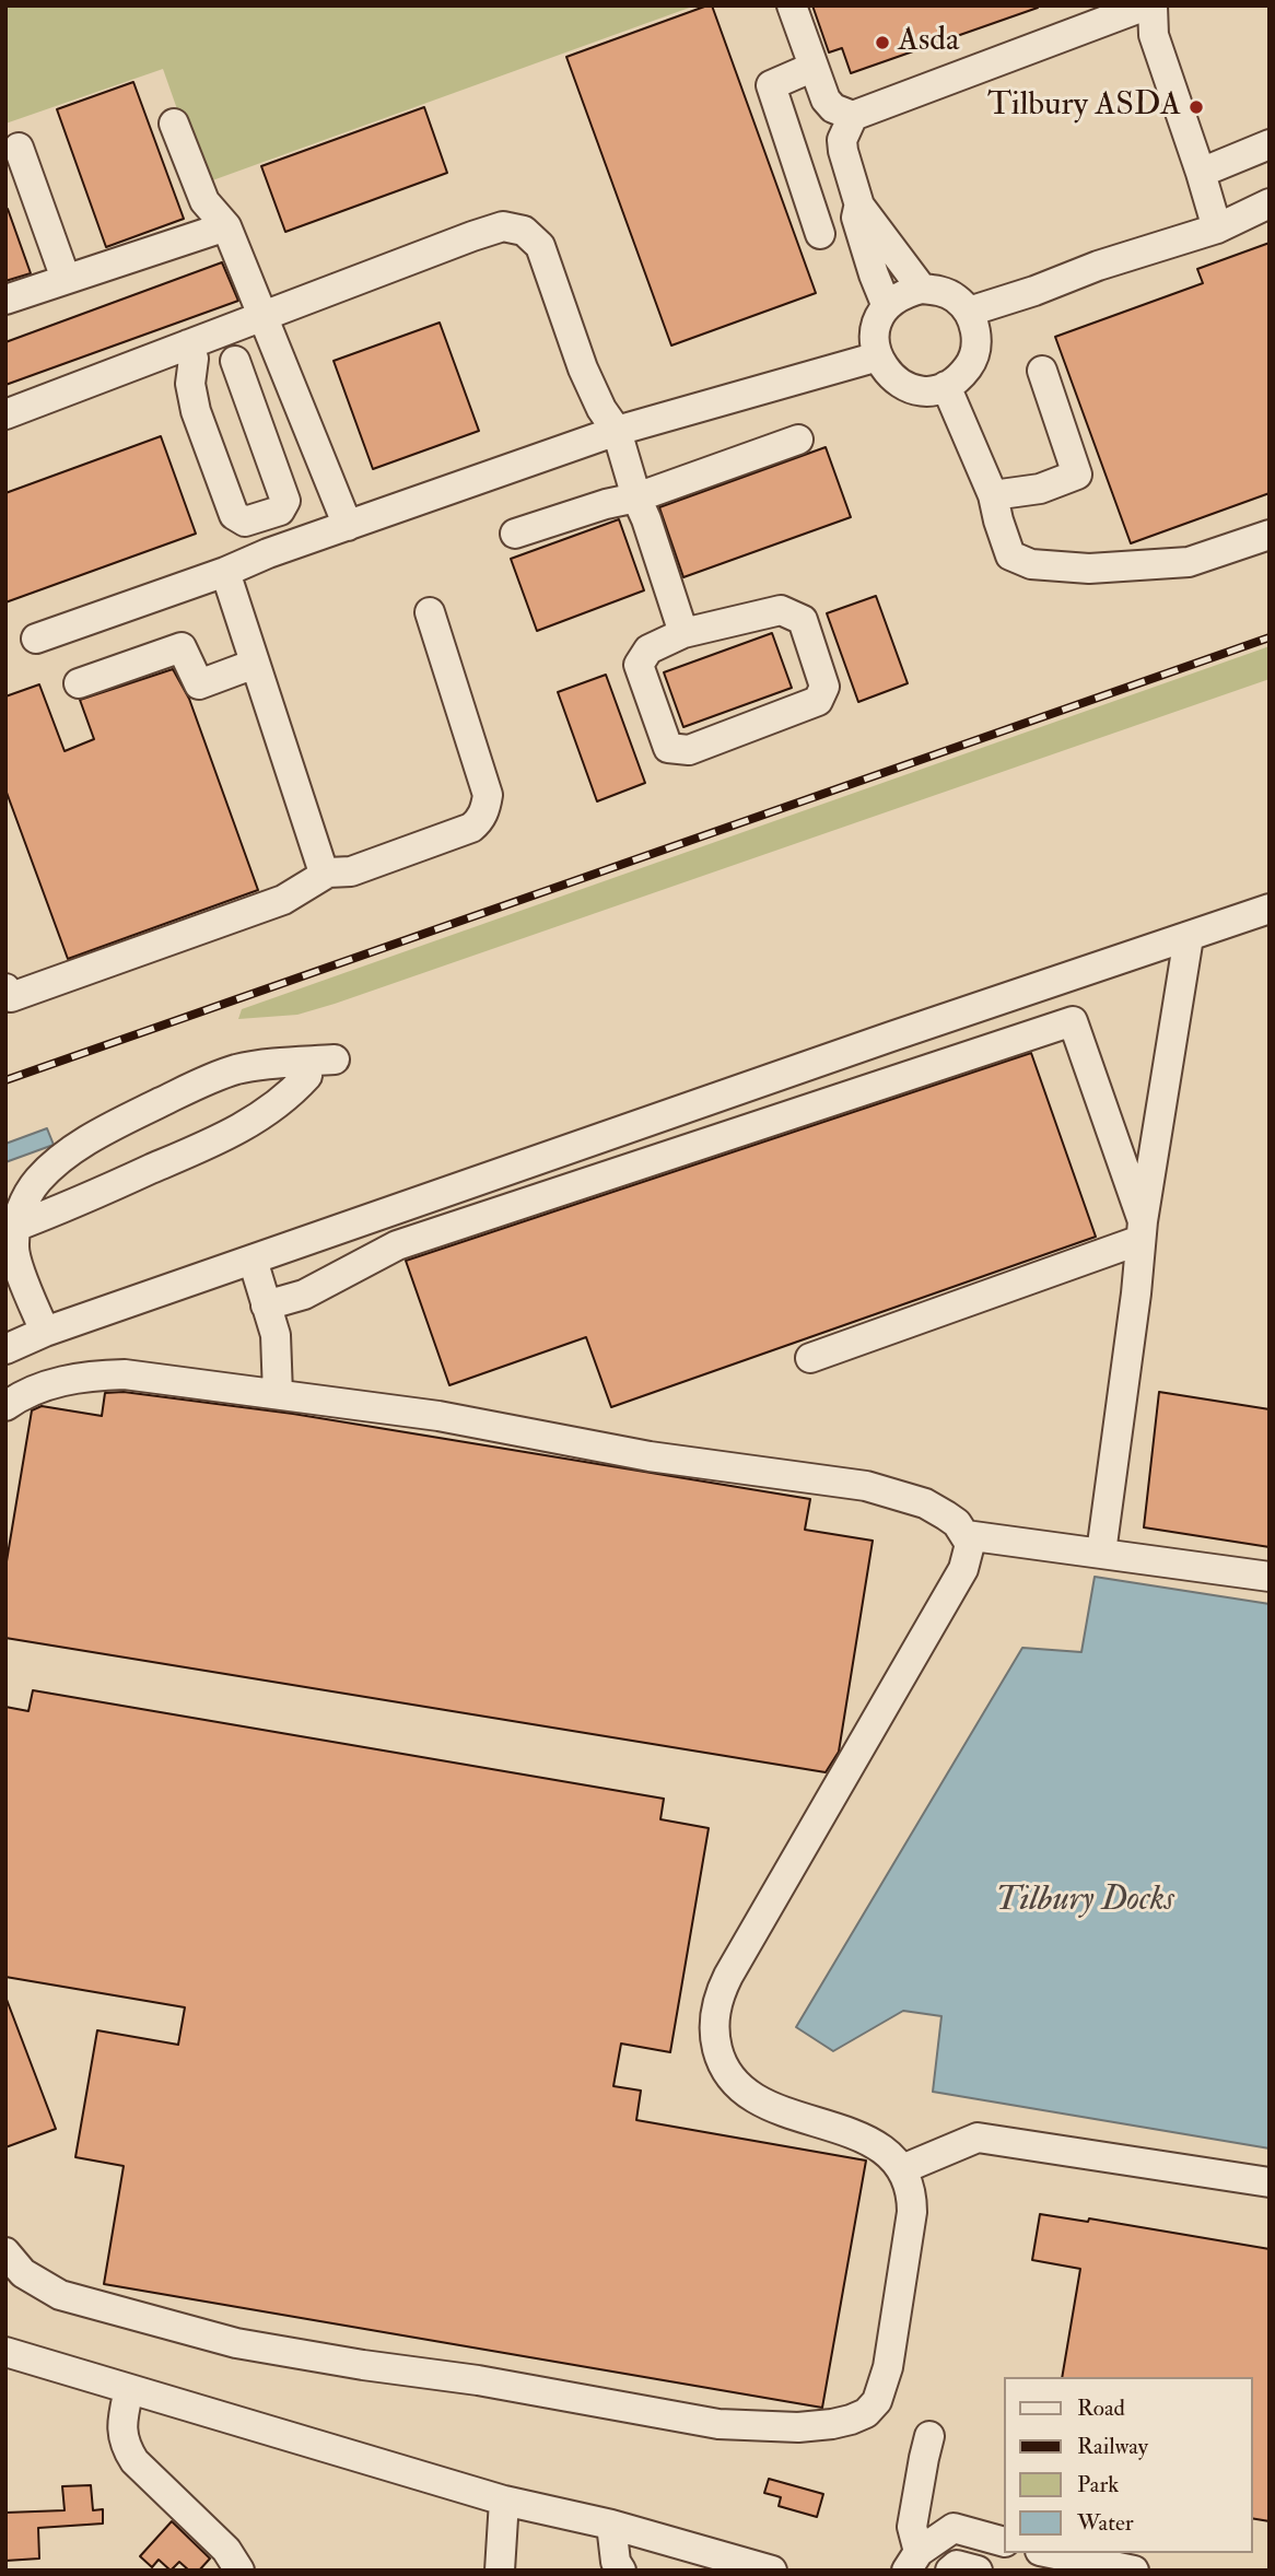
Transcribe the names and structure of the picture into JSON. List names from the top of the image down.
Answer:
{
  "water": ["Tilbury Docks"],
  "places": ["Asda", "Tilbury ASDA"],
  "legend": [
    "Road",
    "Railway",
    "Park",
    "Water"
  ]
}
